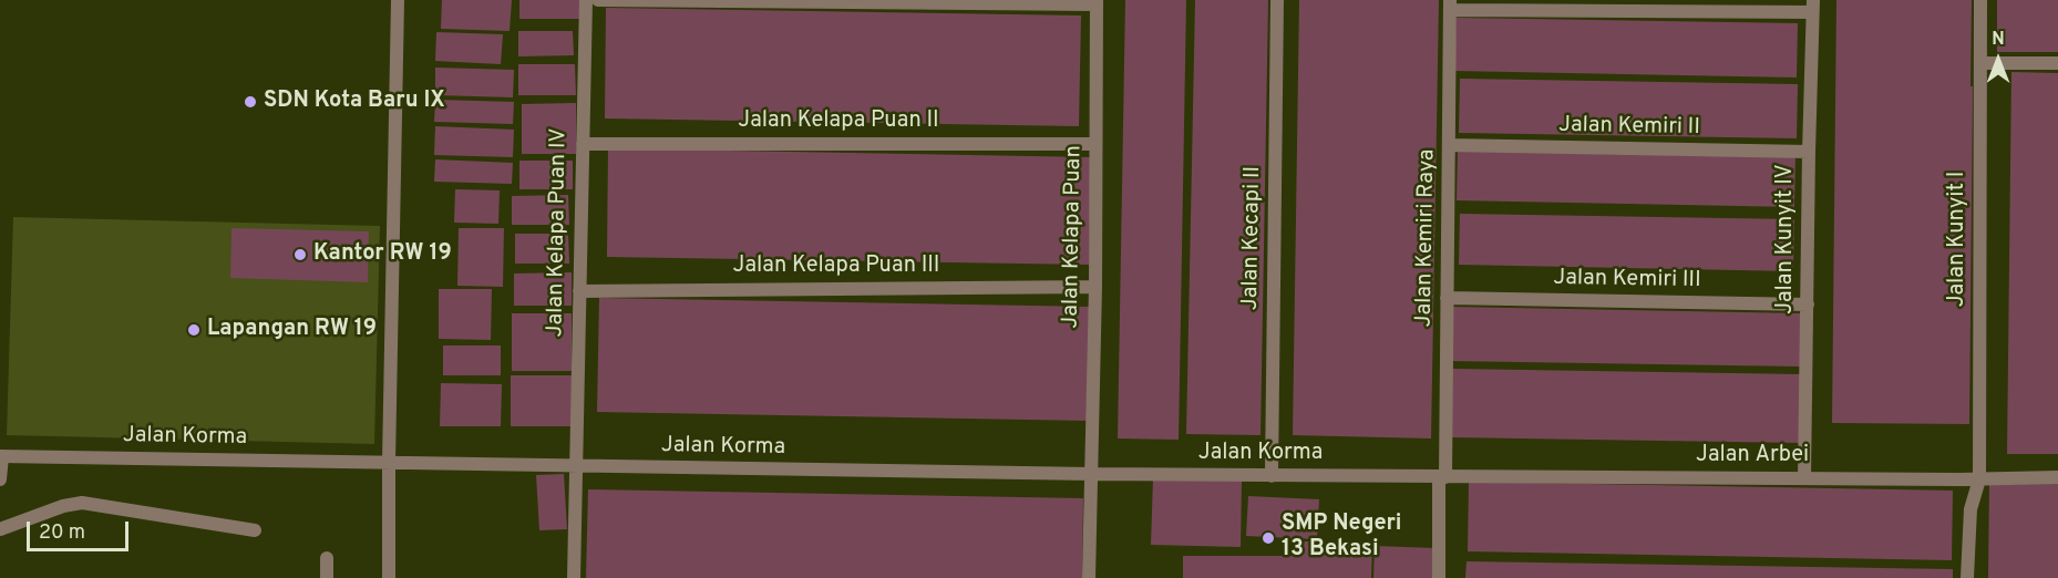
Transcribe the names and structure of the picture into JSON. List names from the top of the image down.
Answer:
{
  "streets": {
    "street": [
      "Jalan Kelapa Puan II",
      "Jalan Kemiri II",
      "Jalan Kelapa Puan IV",
      "Jalan Kelapa Puan",
      "Jalan Kecapi II",
      "Jalan Kemiri Raya",
      "Jalan Kunyit IV",
      "Jalan Kunyit I",
      "Jalan Kelapa Puan III",
      "Jalan Kemiri III",
      "Jalan Korma",
      "Jalan Arbei"
    ]
  },
  "crossings": [
    ["Jalan Kelapa Puan II", "Jalan Kelapa Puan IV"],
    ["Jalan Kelapa Puan II", "Jalan Kelapa Puan"],
    ["Jalan Kemiri II", "Jalan Kemiri Raya"],
    ["Jalan Kemiri II", "Jalan Kunyit IV"],
    ["Jalan Kelapa Puan IV", "Jalan Kelapa Puan III"],
    ["Jalan Kelapa Puan IV", "Jalan Korma"],
    ["Jalan Kelapa Puan", "Jalan Kelapa Puan III"],
    ["Jalan Kelapa Puan", "Jalan Korma"],
    ["Jalan Kecapi II", "Jalan Korma"],
    ["Jalan Kemiri Raya", "Jalan Kemiri III"],
    ["Jalan Kemiri Raya", "Jalan Korma"],
    ["Jalan Kemiri Raya", "Jalan Arbei"],
    ["Jalan Kunyit IV", "Jalan Kemiri III"],
    ["Jalan Kunyit IV", "Jalan Arbei"],
    ["Jalan Kunyit I", "Jalan Arbei"],
    ["Jalan Korma", "Jalan Arbei"]
  ],
  "places": [
    "SDN Kota Baru IX",
    "Kantor RW 19",
    "Lapangan RW 19",
    "SMP Negeri 13 Bekasi"
  ],
  "scale_bar": "20 m",
  "north": "top"
}
